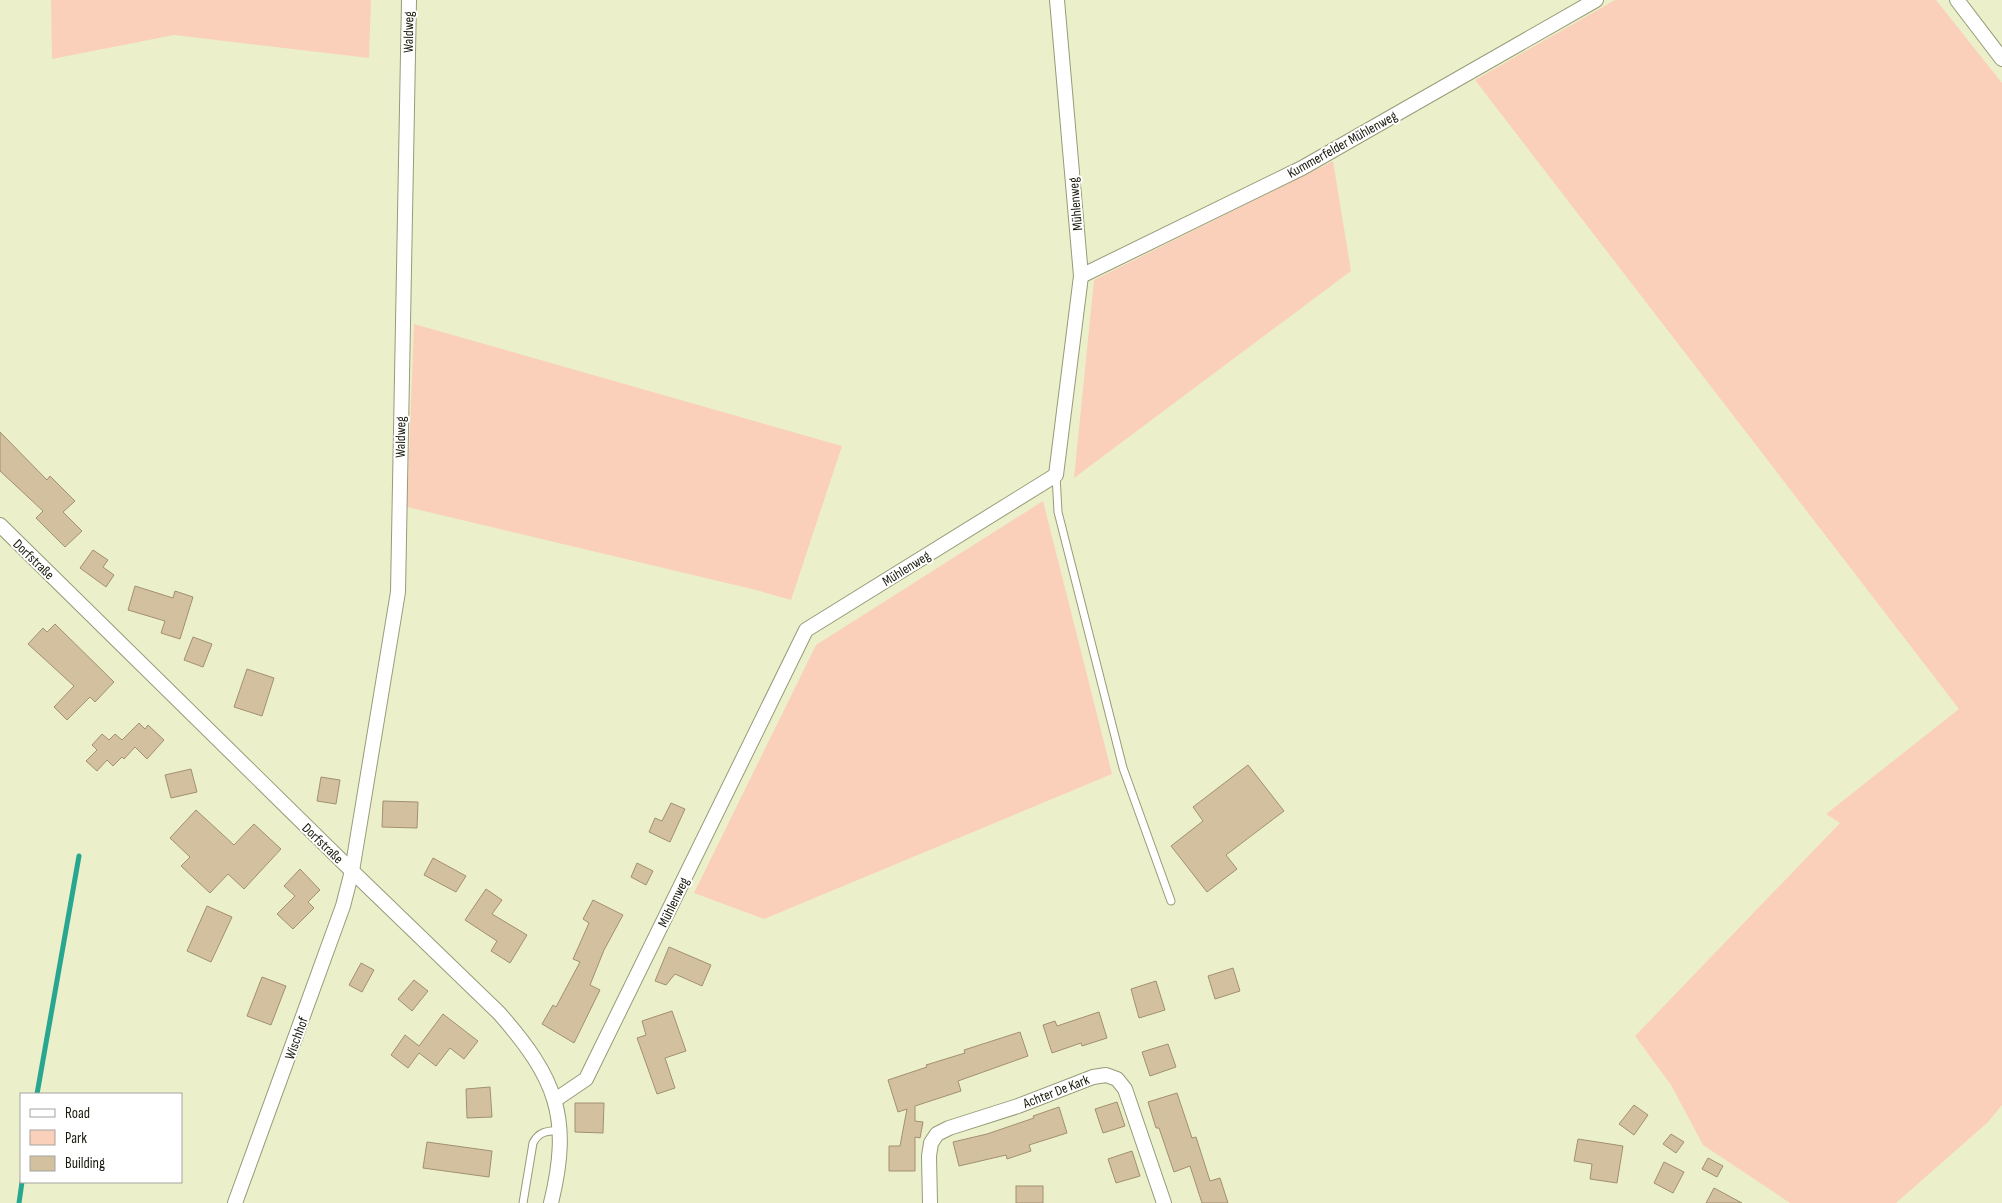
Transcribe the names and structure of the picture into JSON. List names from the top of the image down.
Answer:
{
  "streets": {
    "street": [
      "Waldweg",
      "Kummerfelder Mühlenweg",
      "Mühlenweg",
      "Dorfstraße",
      "Wischhof",
      "Achter De Kark"
    ]
  },
  "crossings": [
    ["Waldweg", "Dorfstraße"],
    ["Waldweg", "Wischhof"],
    ["Kummerfelder Mühlenweg", "Mühlenweg"],
    ["Mühlenweg", "Dorfstraße"],
    ["Dorfstraße", "Wischhof"]
  ],
  "legend": ["Road", "Park", "Building"]
}
